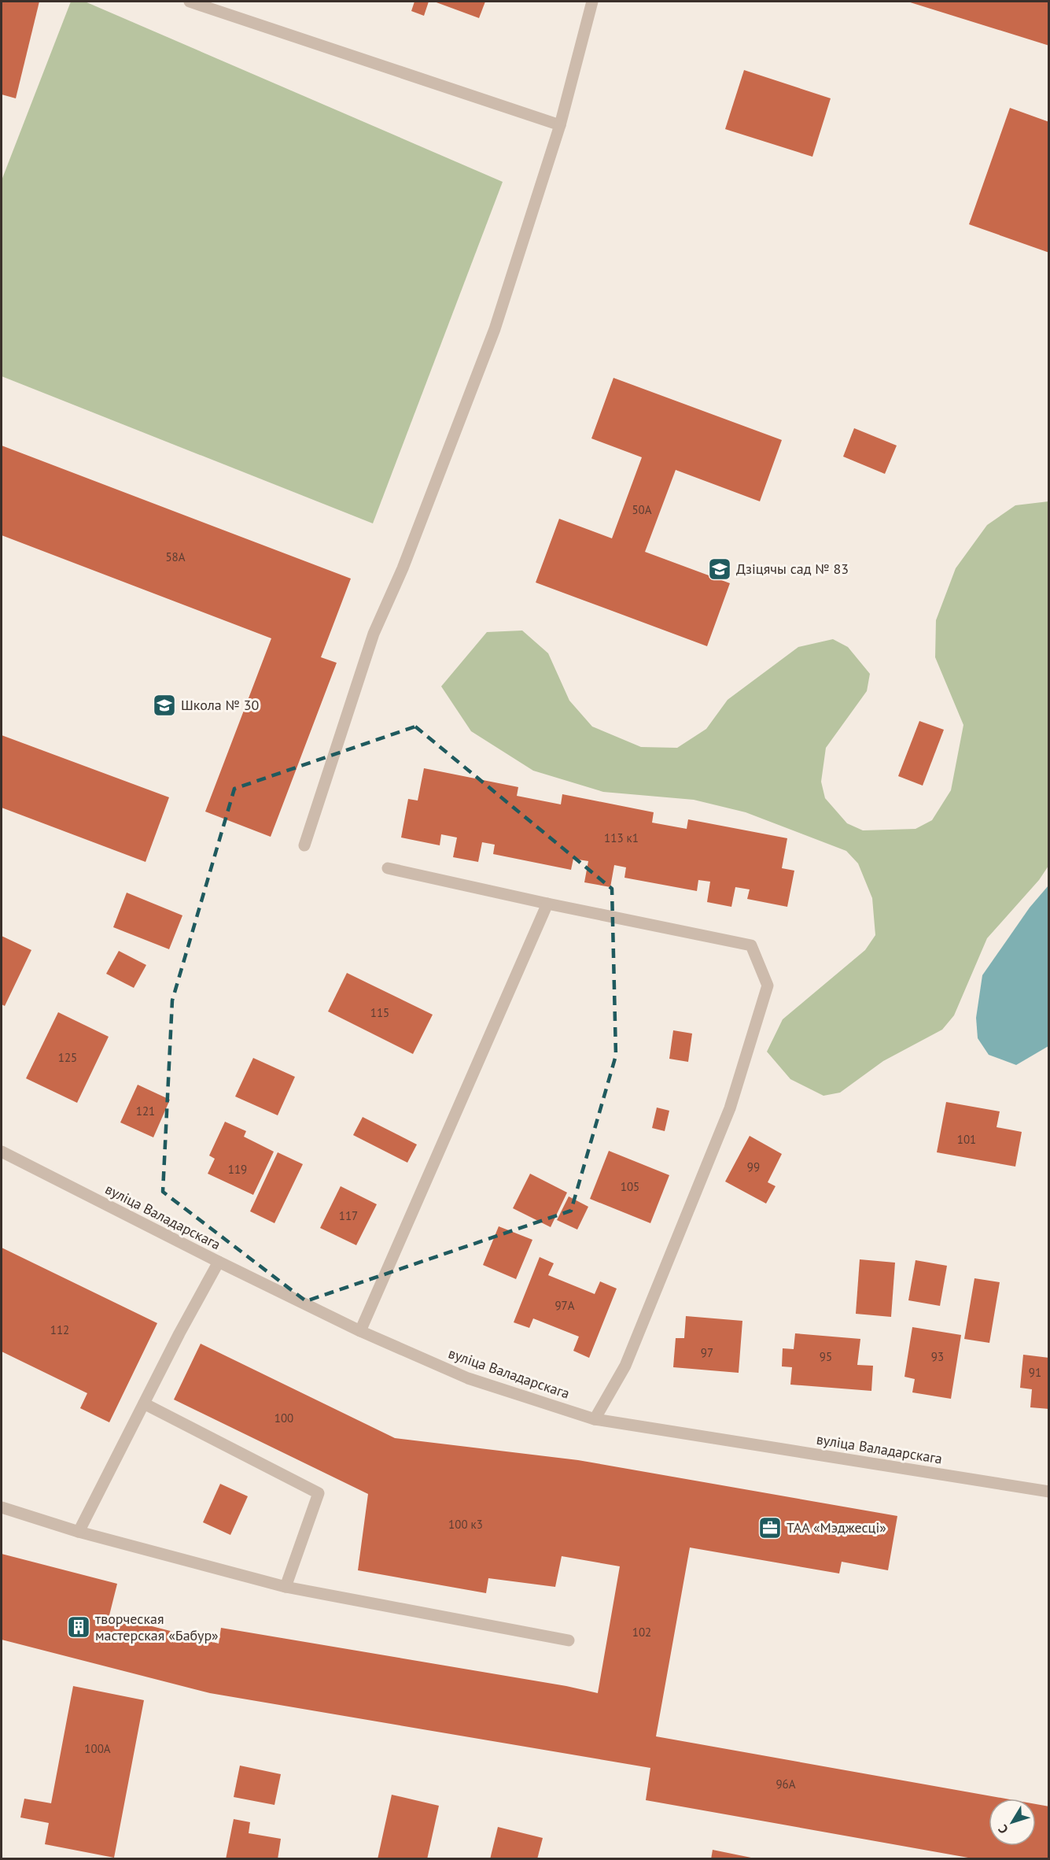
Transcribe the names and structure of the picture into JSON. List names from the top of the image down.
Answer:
{
  "streets": {
    "street": ["вуліца Валадарскага"]
  },
  "places": {
    "school or university": ["Дзіцячы сад № 83", "Школа № 30"],
    "office": ["ТАА «Мэджесці»"],
    "building": ["творческая мастерская «Бабур»"]
  },
  "house_numbers": [
    "50А",
    "58А",
    "113 к1",
    "115",
    "125",
    "121",
    "101",
    "99",
    "119",
    "105",
    "117",
    "97А",
    "112",
    "97",
    "95",
    "93",
    "91",
    "100",
    "100 к3",
    "102",
    "100А",
    "96А"
  ],
  "north": "bottom left"
}
